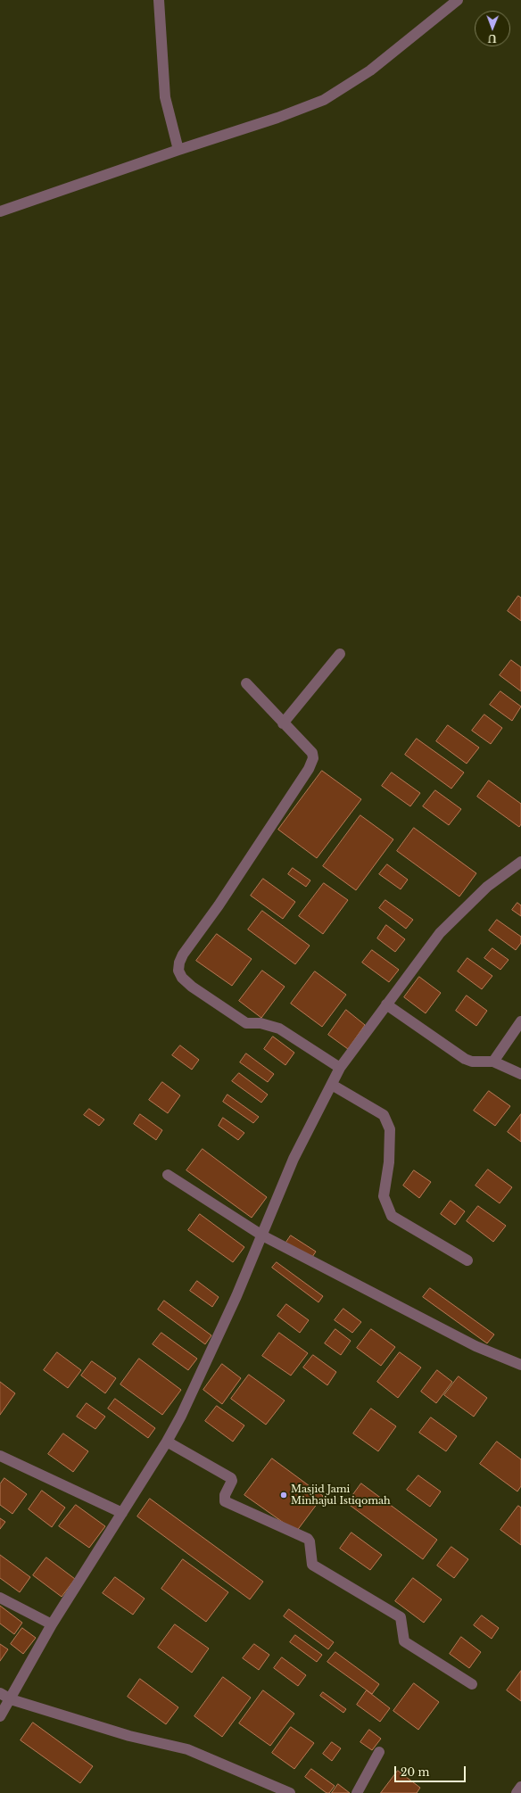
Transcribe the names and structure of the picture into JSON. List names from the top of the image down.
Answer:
{
  "places": ["Masjid Jami Minhajul Istiqomah"],
  "scale_bar": "20 m",
  "north": "bottom"
}
